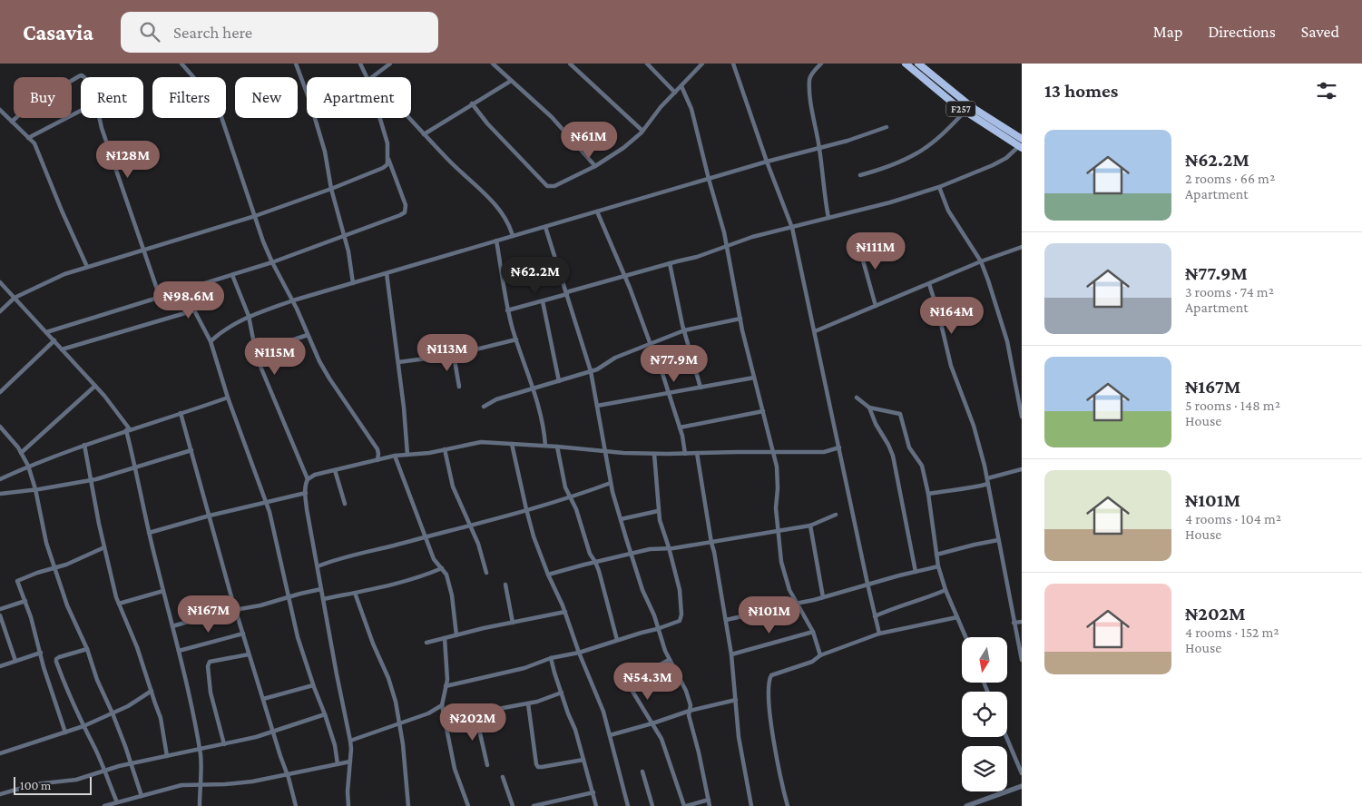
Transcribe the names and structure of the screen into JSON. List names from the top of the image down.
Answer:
{
  "streets": {
    "main road": ["F257"]
  },
  "scale_bar": "100 m",
  "north": "bottom",
  "page": {
    "header": "Casavia",
    "search": "Search here",
    "nav": ["Map", "Directions", "Saved"],
    "heading": "13 homes",
    "chip": [
      "Buy",
      "Rent",
      "Filters",
      "New",
      "Apartment"
    ],
    "list": [
      {
        "name": "₦62.2M",
        "note": "2 rooms · 66 m² · Apartment"
      },
      {
        "name": "₦77.9M",
        "note": "3 rooms · 74 m² · Apartment"
      },
      {
        "name": "₦167M",
        "note": "5 rooms · 148 m² · House"
      },
      {
        "name": "₦101M",
        "note": "4 rooms · 104 m² · House"
      },
      {
        "name": "₦202M",
        "note": "4 rooms · 152 m² · House"
      }
    ],
    "price": [
      "₦61M",
      "₦128M",
      "₦111M",
      "₦62.2M",
      "₦98.6M",
      "₦164M",
      "₦113M",
      "₦115M",
      "₦77.9M",
      "₦167M",
      "₦101M",
      "₦54.3M",
      "₦202M"
    ],
    "scale": "100 m"
  }
}
